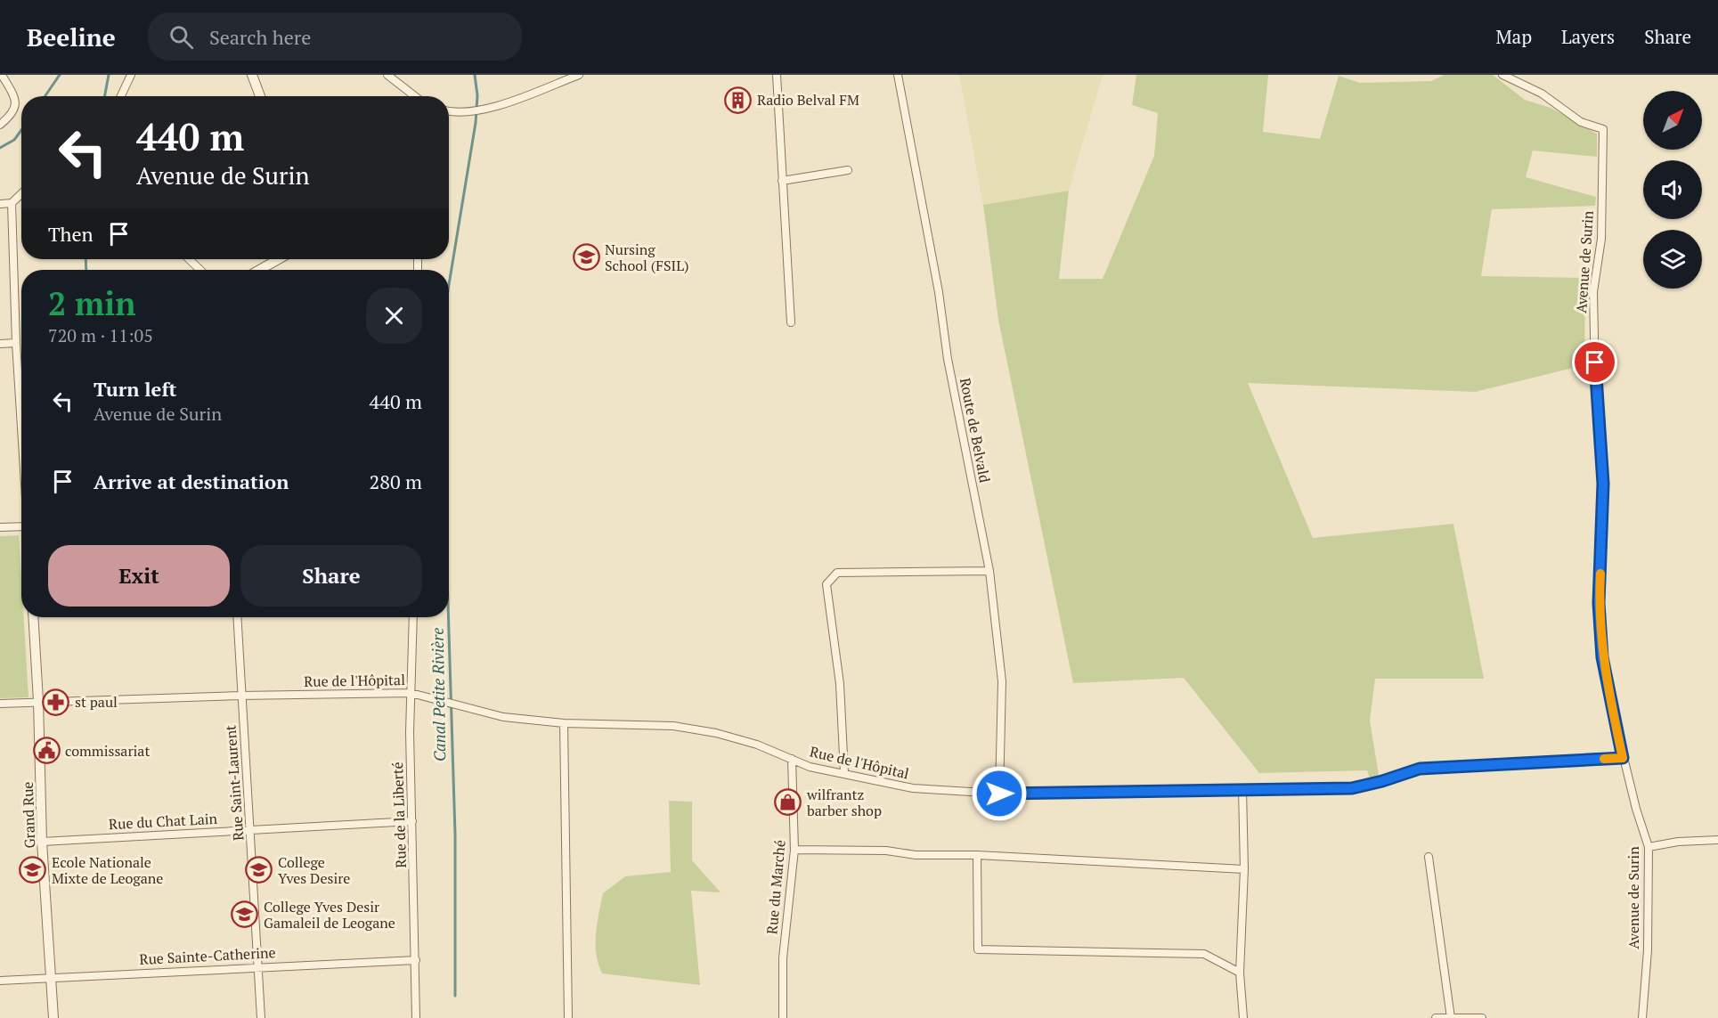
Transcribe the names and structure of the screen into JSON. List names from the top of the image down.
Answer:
{
  "streets": {
    "street": [
      "Avenue de Surin",
      "Route de Belvald",
      "Rue de l'Hôpital",
      "Rue Saint-Laurent",
      "Grand Rue",
      "Rue de la Liberté",
      "Rue du Chat Lain",
      "Rue du Marché",
      "Rue Sainte-Catherine"
    ]
  },
  "crossings": [
    ["Avenue de Surin", "Rue de l'Hôpital"],
    ["Route de Belvald", "Rue de l'Hôpital"],
    ["Rue de l'Hôpital", "Rue Saint-Laurent"],
    ["Rue de l'Hôpital", "Grand Rue"],
    ["Rue de l'Hôpital", "Rue de la Liberté"],
    ["Rue de l'Hôpital", "Rue du Marché"],
    ["Rue Saint-Laurent", "Rue du Chat Lain"],
    ["Rue Saint-Laurent", "Rue Sainte-Catherine"],
    ["Grand Rue", "Rue du Chat Lain"],
    ["Grand Rue", "Rue Sainte-Catherine"],
    ["Rue de la Liberté", "Rue du Chat Lain"],
    ["Rue de la Liberté", "Rue Sainte-Catherine"]
  ],
  "water": ["Canal Petite Rivière"],
  "places": {
    "building": ["Radio Belval FM"],
    "school or university": [
      "Nursing School (FSIL)",
      "Ecole Nationale Mixte de Leogane",
      "College Yves Desire",
      "College Yves Desir Gamaleil de Leogane"
    ],
    "pharmacy": ["st paul"],
    "public building": ["commissariat"],
    "shop": ["wilfrantz barber shop"]
  },
  "north": "top right",
  "page": {
    "header": "Beeline",
    "search": "Search here",
    "nav": ["Map", "Layers", "Share"],
    "turn": ["440 m", "Avenue de Surin"],
    "then": "Then",
    "heading": ["2 min", "720 m · 11:05"],
    "list": [
      {
        "name": "Turn left",
        "note": "Avenue de Surin",
        "value": "440 m"
      },
      {
        "name": "Arrive at destination",
        "value": "280 m"
      }
    ],
    "buttons": ["Exit", "Share"]
  }
}
